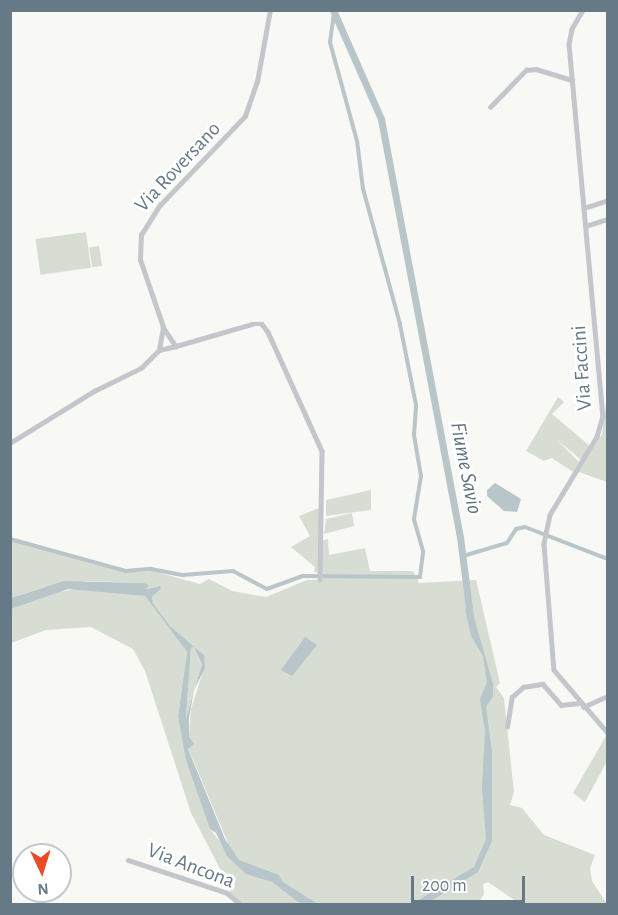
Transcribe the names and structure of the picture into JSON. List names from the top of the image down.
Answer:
{
  "streets": {
    "street": ["Via Roversano", "Via Faccini", "Via Ancona"]
  },
  "water": ["Fiume Savio"],
  "scale_bar": "200 m",
  "north": "bottom"
}
